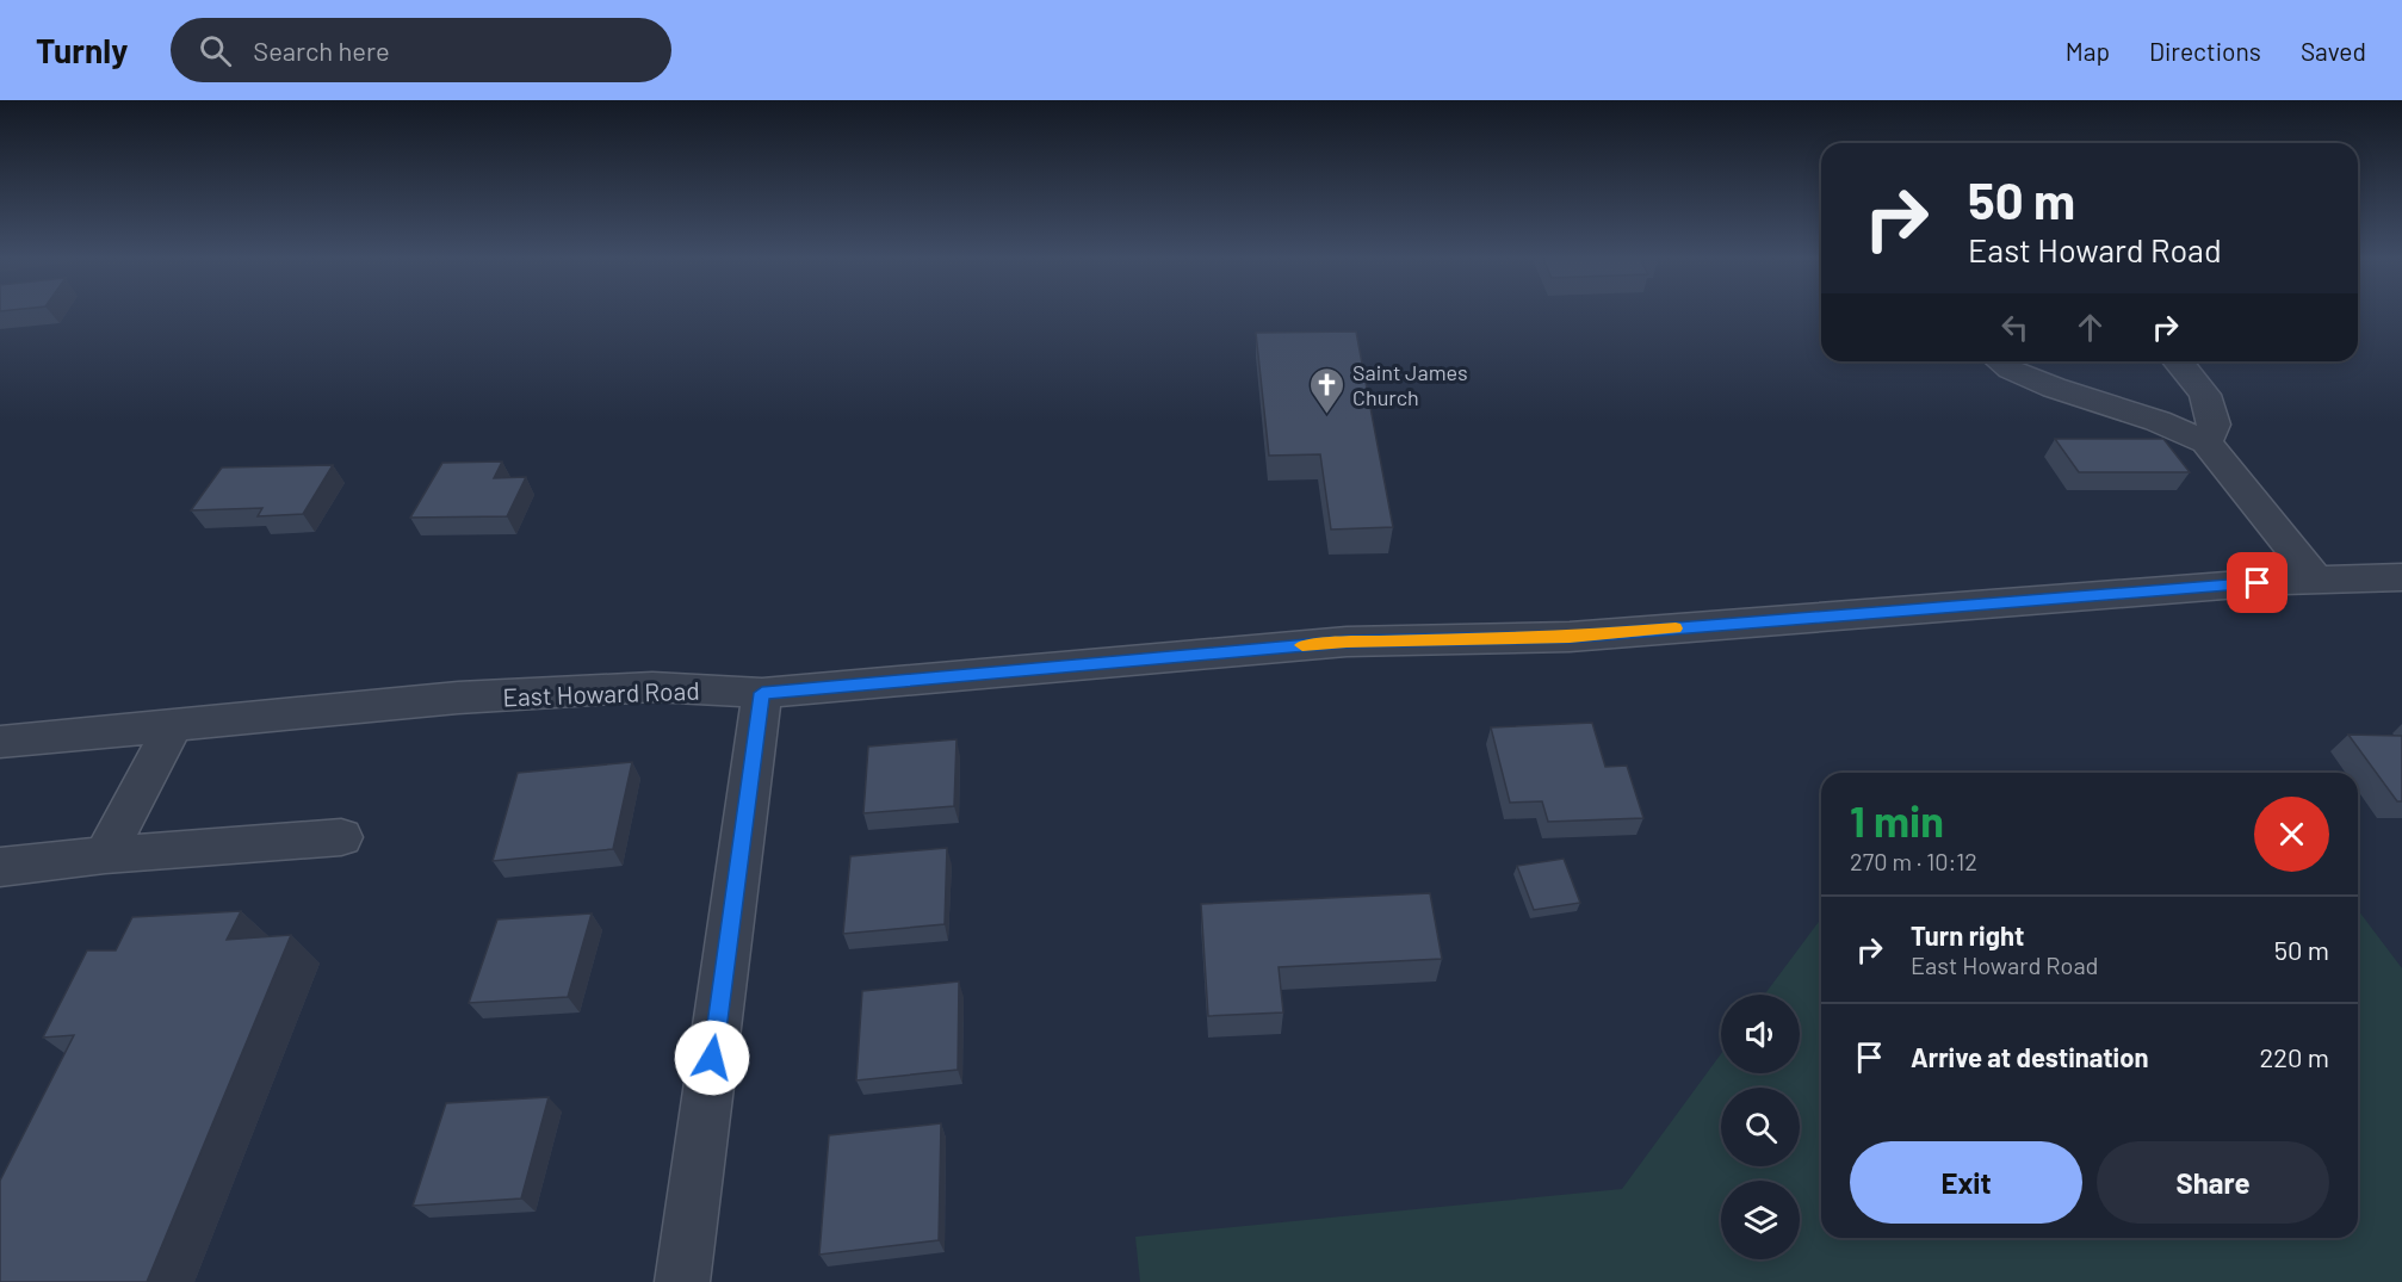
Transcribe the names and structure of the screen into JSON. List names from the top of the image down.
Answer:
{
  "streets": {
    "street": ["East Howard Road"]
  },
  "places": {
    "church": ["Saint James Church"]
  },
  "page": {
    "header": "Turnly",
    "search": "Search here",
    "nav": ["Map", "Directions", "Saved"],
    "turn": ["50 m", "East Howard Road"],
    "heading": ["1 min", "270 m · 10:12"],
    "list": [
      {
        "name": "Turn right",
        "note": "East Howard Road",
        "value": "50 m"
      },
      {
        "name": "Arrive at destination",
        "value": "220 m"
      }
    ],
    "buttons": ["Exit", "Share"]
  }
}
